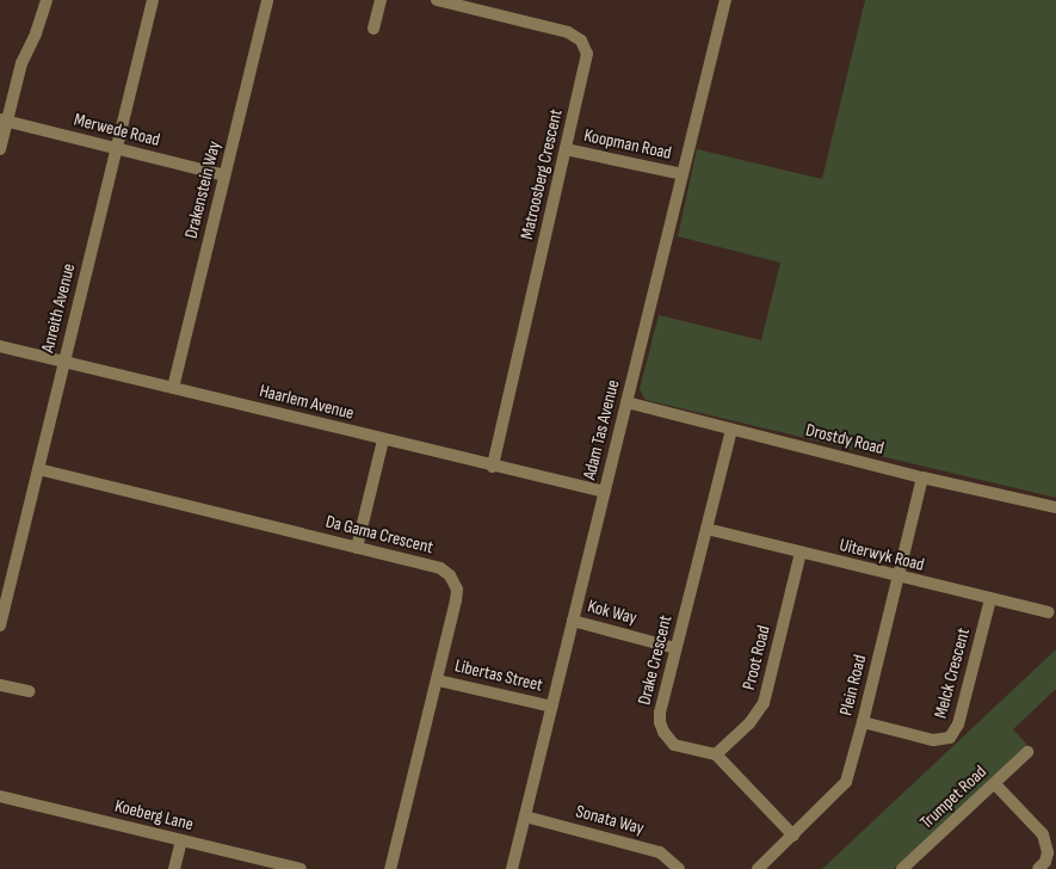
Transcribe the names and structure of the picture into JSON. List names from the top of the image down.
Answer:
{
  "streets": {
    "street": [
      "Merwede Road",
      "Koopman Road",
      "Matroosberg Crescent",
      "Drakenstein Way",
      "Anreith Avenue",
      "Haarlem Avenue",
      "Adam Tas Avenue",
      "Drostdy Road",
      "Da Gama Crescent",
      "Uiterwyk Road",
      "Kok Way",
      "Proot Road",
      "Drake Crescent",
      "Melck Crescent",
      "Libertas Street",
      "Plein Road",
      "Trumpet Road",
      "Koeberg Lane",
      "Sonata Way"
    ]
  },
  "crossings": [
    ["Merwede Road", "Drakenstein Way"],
    ["Merwede Road", "Anreith Avenue"],
    ["Koopman Road", "Matroosberg Crescent"],
    ["Koopman Road", "Adam Tas Avenue"],
    ["Matroosberg Crescent", "Haarlem Avenue"],
    ["Drakenstein Way", "Haarlem Avenue"],
    ["Anreith Avenue", "Haarlem Avenue"],
    ["Anreith Avenue", "Da Gama Crescent"],
    ["Haarlem Avenue", "Adam Tas Avenue"],
    ["Adam Tas Avenue", "Drostdy Road"],
    ["Adam Tas Avenue", "Kok Way"],
    ["Adam Tas Avenue", "Libertas Street"],
    ["Adam Tas Avenue", "Sonata Way"],
    ["Drostdy Road", "Drake Crescent"],
    ["Drostdy Road", "Plein Road"],
    ["Da Gama Crescent", "Libertas Street"],
    ["Uiterwyk Road", "Proot Road"],
    ["Uiterwyk Road", "Drake Crescent"],
    ["Uiterwyk Road", "Melck Crescent"],
    ["Uiterwyk Road", "Plein Road"],
    ["Kok Way", "Drake Crescent"],
    ["Proot Road", "Drake Crescent"],
    ["Melck Crescent", "Plein Road"]
  ]
}
